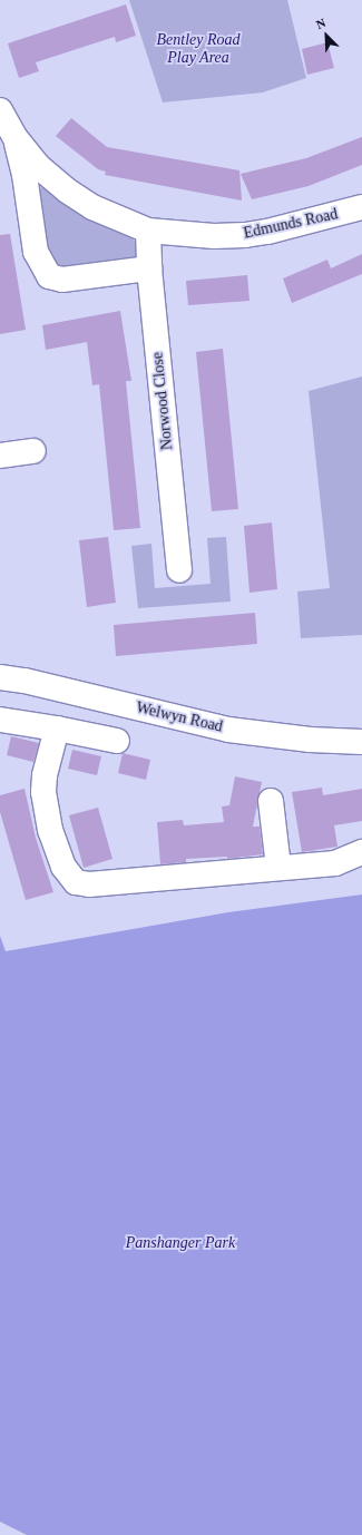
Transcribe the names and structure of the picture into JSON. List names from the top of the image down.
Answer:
{
  "streets": {
    "street": ["Edmunds Road", "Norwood Close", "Welwyn Road"]
  },
  "crossings": [
    ["Edmunds Road", "Norwood Close"]
  ],
  "parks": ["Bentley Road Play Area", "Panshanger Park"],
  "north": "top left"
}
